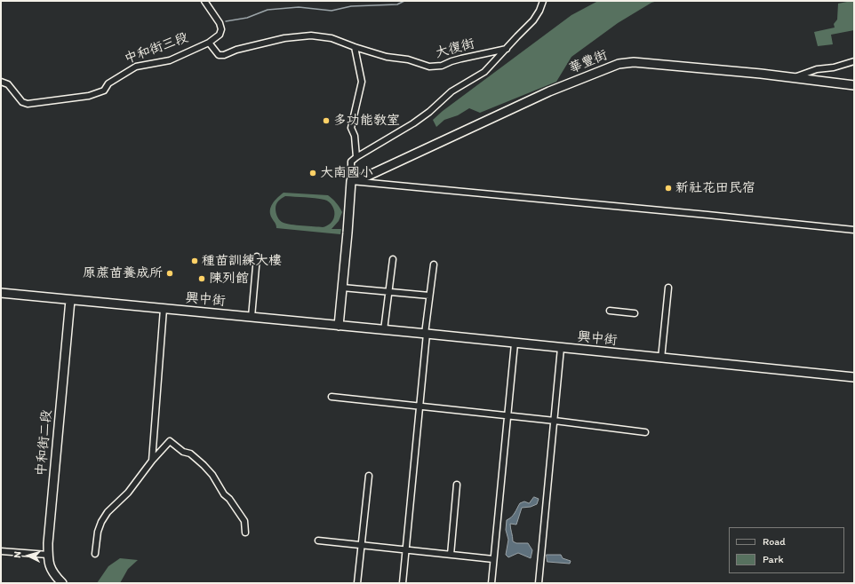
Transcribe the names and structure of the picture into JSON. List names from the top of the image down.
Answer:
{
  "streets": {
    "street": [
      "中和街三段",
      "大復街",
      "華豐街",
      "興中街",
      "中和街二段"
    ]
  },
  "crossings": [
    ["中和街三段", "大復街"],
    ["興中街", "中和街二段"]
  ],
  "places": [
    "多功能教室",
    "大南國小",
    "新社花田民宿",
    "種苗訓練大樓",
    "原蔗苗養成所",
    "陳列館"
  ],
  "legend": ["Road", "Park"],
  "north": "left"
}
